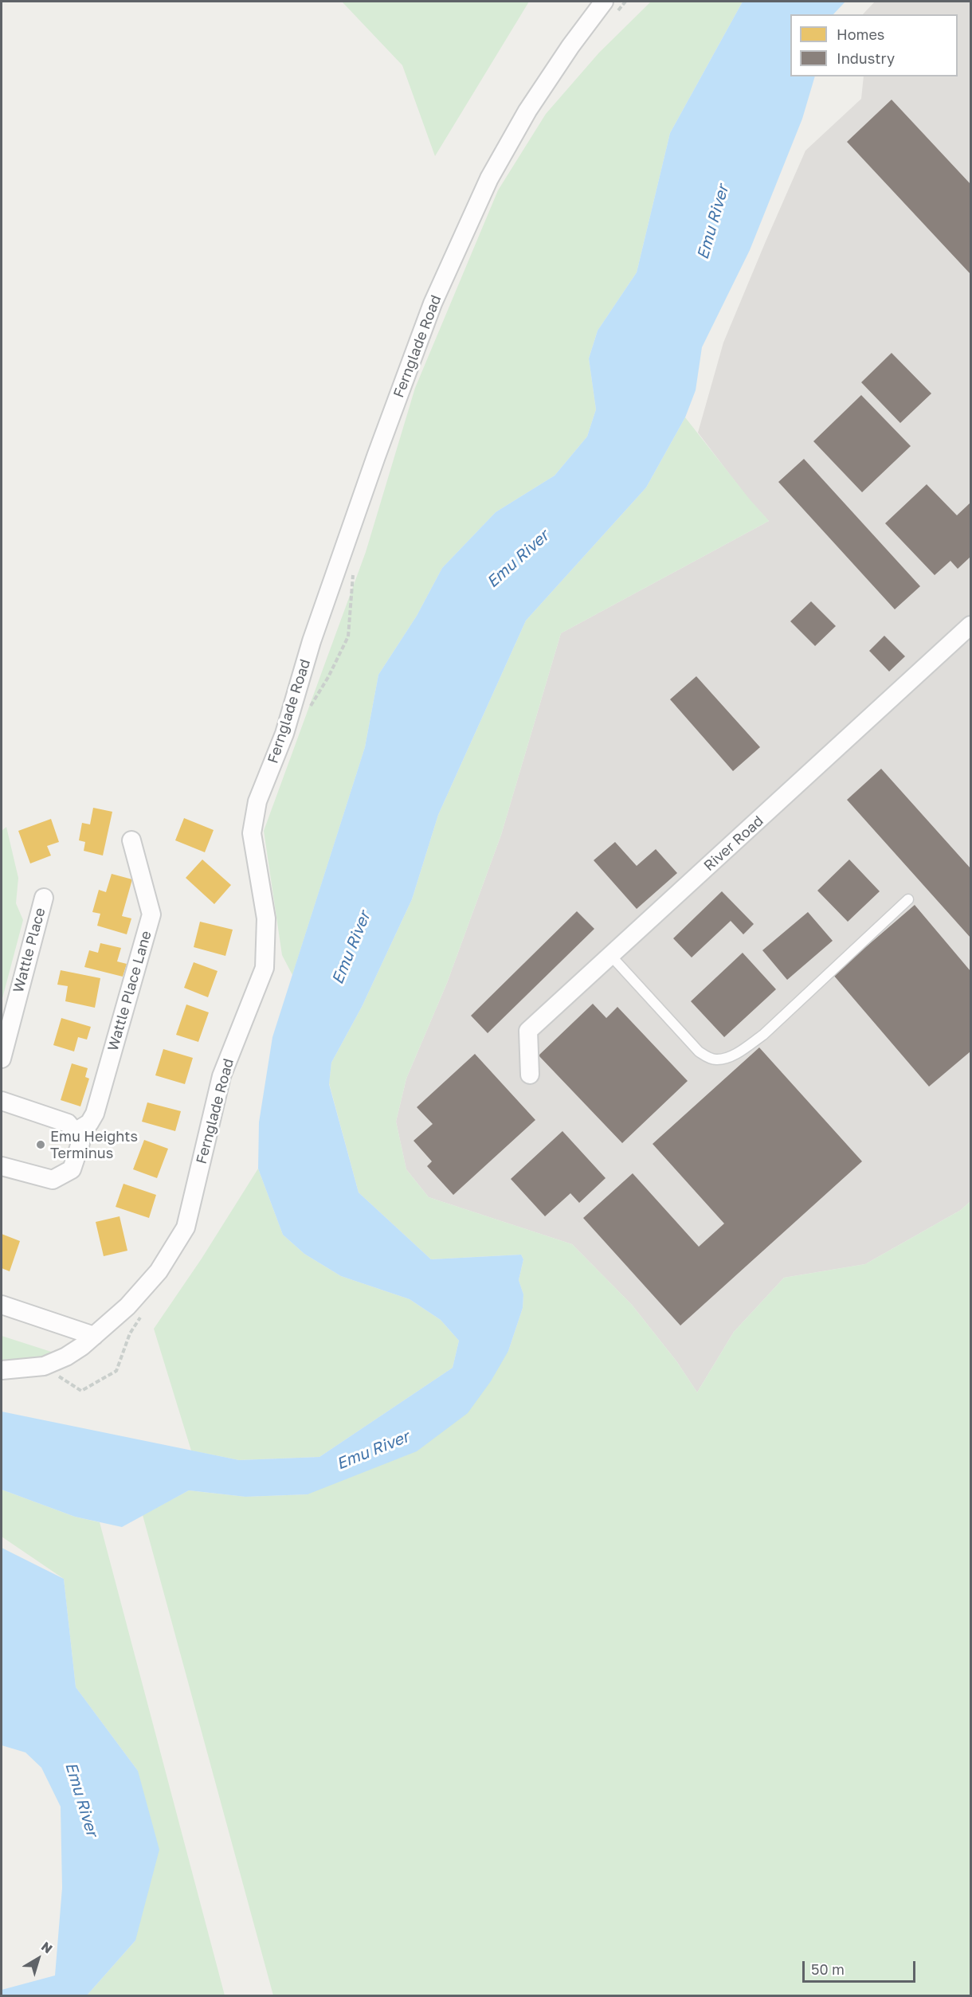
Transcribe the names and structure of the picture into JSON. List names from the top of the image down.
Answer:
{
  "streets": {
    "street": [
      "Fernglade Road",
      "River Road",
      "Wattle Place",
      "Wattle Place Lane"
    ]
  },
  "water": ["Emu River"],
  "places": ["Emu Heights Terminus"],
  "legend": ["Homes", "Industry"],
  "scale_bar": "50 m",
  "north": "top right"
}
